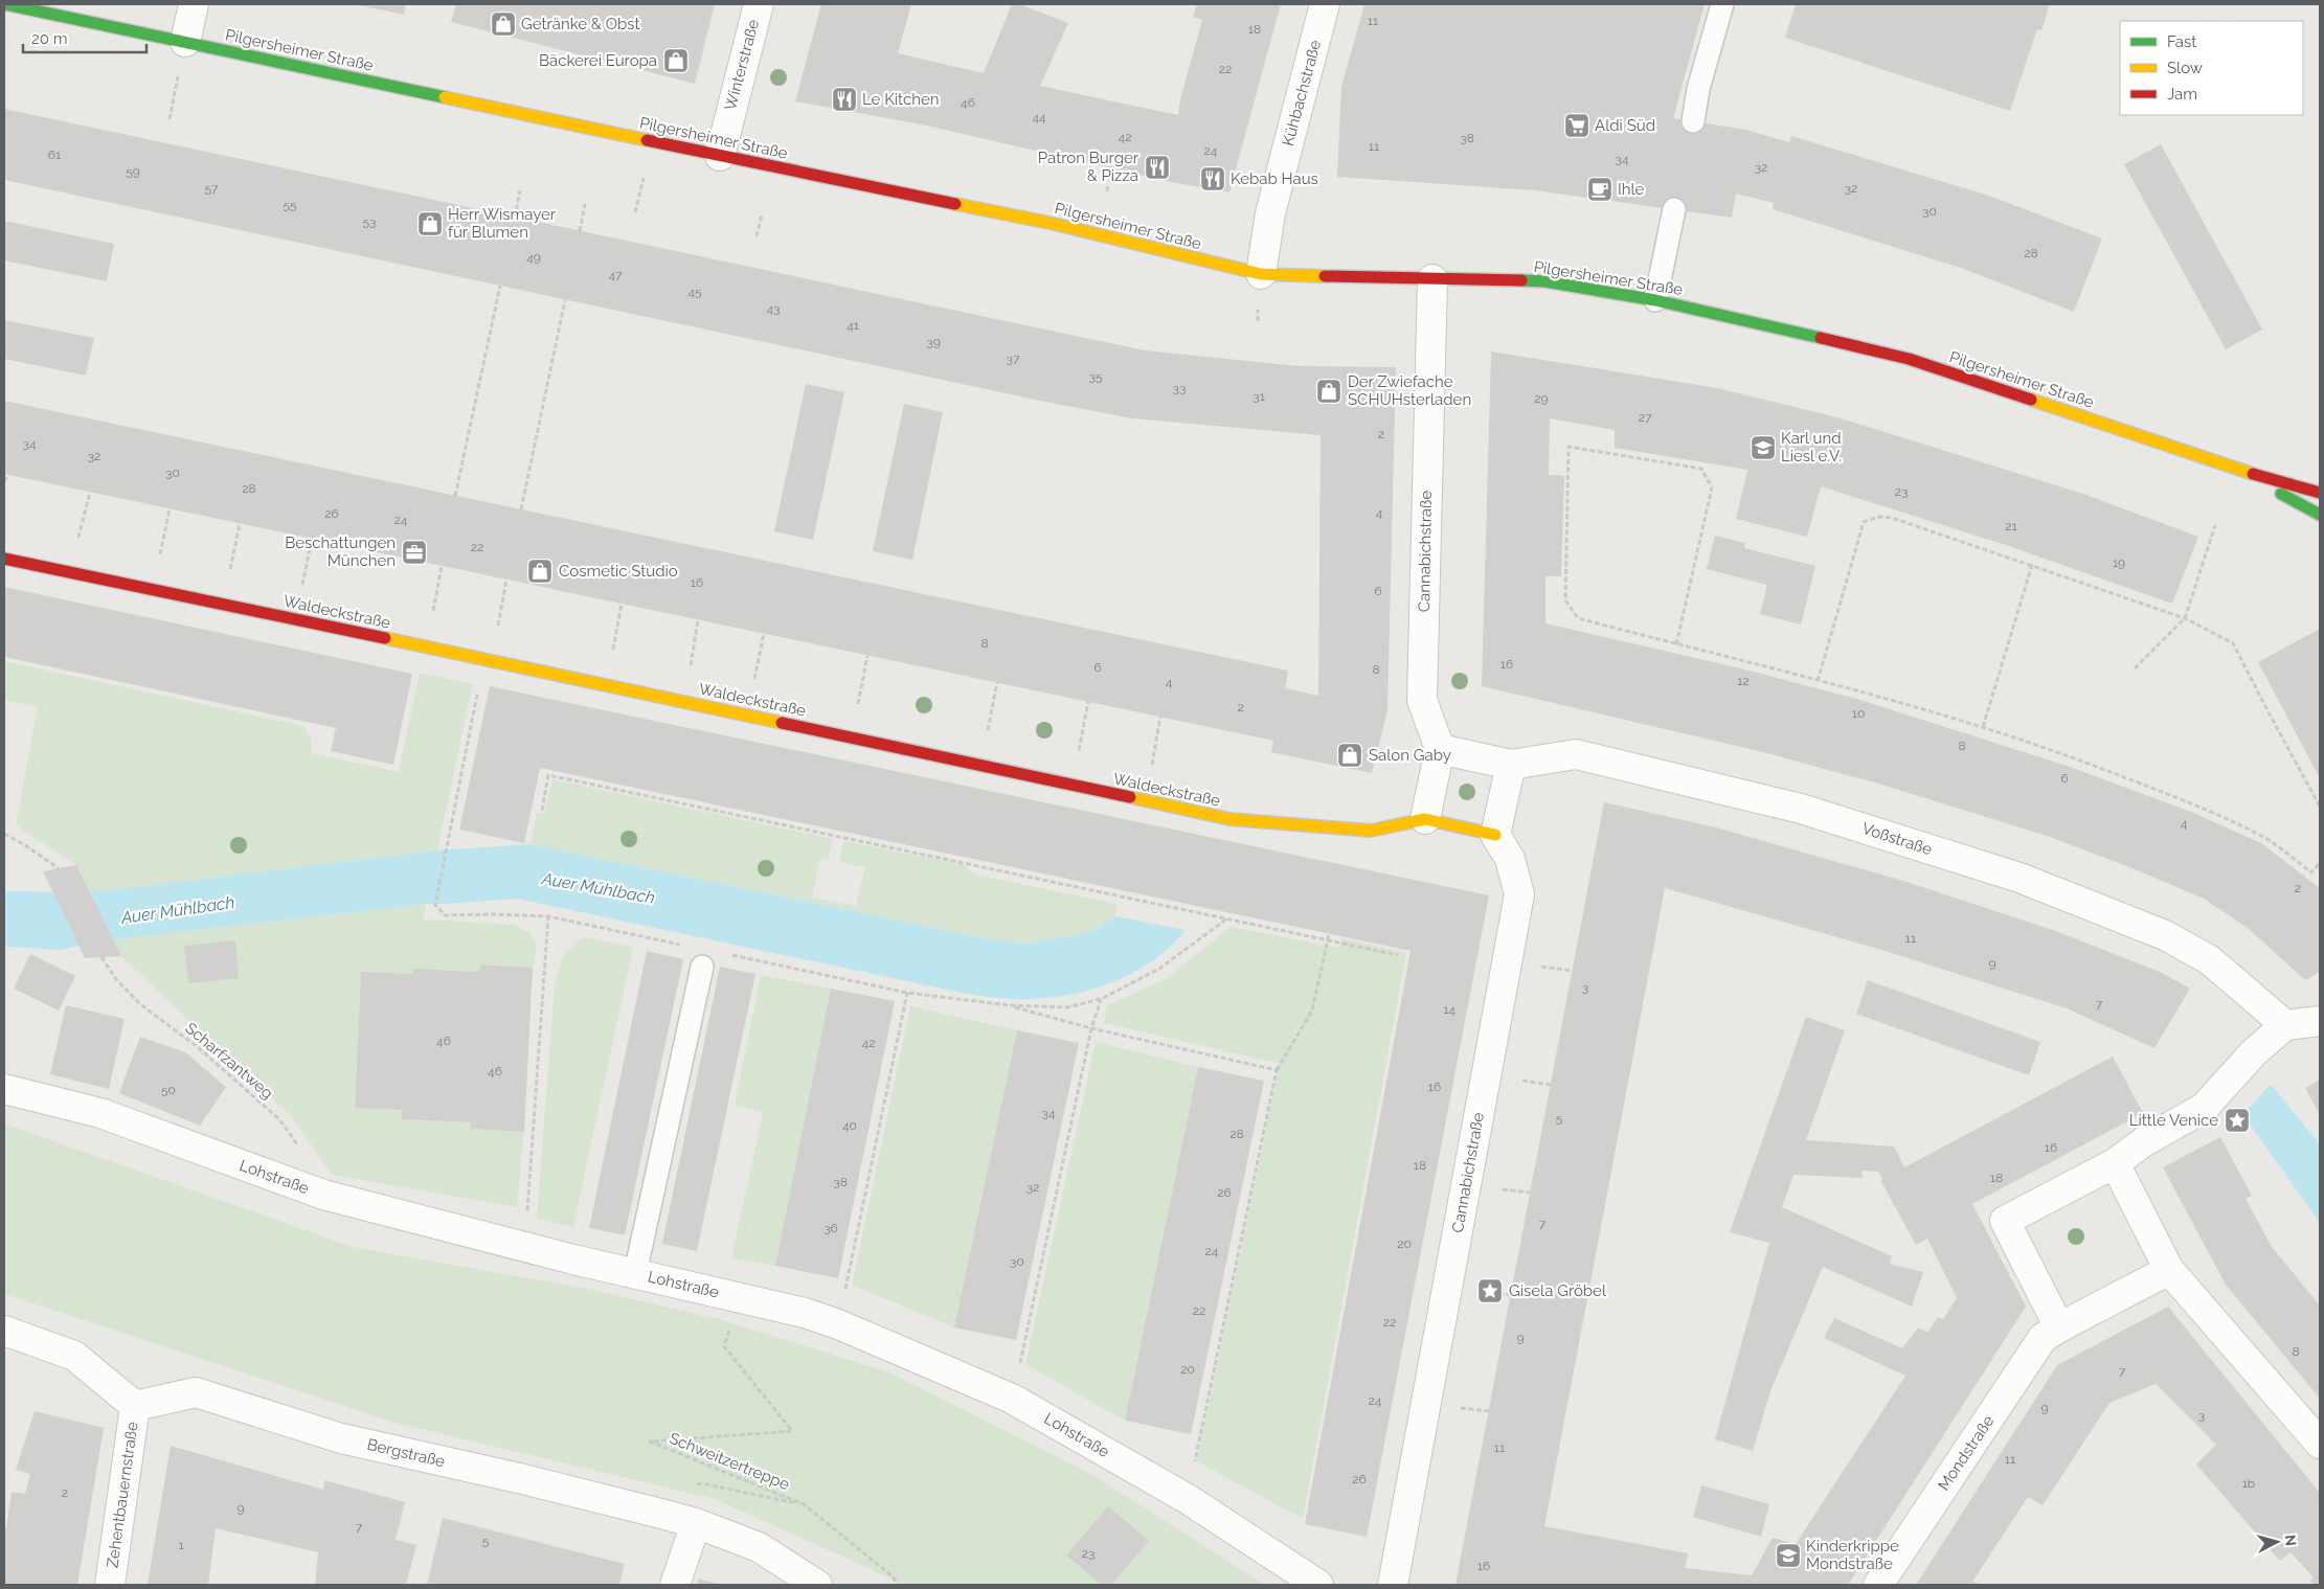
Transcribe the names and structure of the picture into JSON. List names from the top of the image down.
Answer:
{
  "streets": {
    "street": [
      "Pilgersheimer Straße",
      "Winterstraße",
      "Kühbachstraße",
      "Cannabichstraße",
      "Waldeckstraße",
      "Voßstraße",
      "Lohstraße",
      "Bergstraße",
      "Mondstraße",
      "Zehentbauernstraße"
    ],
    "path": ["Scharfzantweg", "Schweitzertreppe"]
  },
  "crossings": [
    ["Pilgersheimer Straße", "Winterstraße"],
    ["Pilgersheimer Straße", "Kühbachstraße"],
    ["Pilgersheimer Straße", "Cannabichstraße"],
    ["Cannabichstraße", "Waldeckstraße"],
    ["Cannabichstraße", "Voßstraße"],
    ["Scharfzantweg", "Lohstraße"],
    ["Bergstraße", "Zehentbauernstraße"]
  ],
  "water": ["Auer Mühlbach"],
  "places": {
    "shop": [
      "Getränke & Obst",
      "Bäckerei Europa",
      "Herr Wismayer für Blumen",
      "Der Zwiefache SCHUHsterladen",
      "Cosmetic Studio",
      "Salon Gaby"
    ],
    "restaurant": ["Le Kitchen", "Patron Burger & Pizza", "Kebab Haus"],
    "supermarket": ["Aldi Süd"],
    "cafe": ["Ihle"],
    "school or university": ["Karl und Liesl e.V.", "Kinderkrippe Mondstraße"],
    "office": ["Beschattungen München"],
    "place": ["Little Venice", "Gisela Gröbel"]
  },
  "house_numbers": [
    "11",
    "18",
    "22",
    "46",
    "44",
    "42",
    "38",
    "11",
    "24",
    "61",
    "34",
    "32",
    "59",
    "57",
    "32",
    "55",
    "30",
    "53",
    "28",
    "49",
    "47",
    "45",
    "43",
    "41",
    "39",
    "37",
    "35",
    "33",
    "31",
    "29",
    "27",
    "2",
    "34",
    "32",
    "30",
    "28",
    "23",
    "4",
    "26",
    "24",
    "21",
    "22",
    "19",
    "16",
    "6",
    "8",
    "16",
    "6",
    "8",
    "12",
    "4",
    "2",
    "10",
    "8",
    "6",
    "4",
    "2",
    "11",
    "9",
    "3",
    "7",
    "14",
    "46",
    "42",
    "46",
    "16",
    "50",
    "34",
    "5",
    "40",
    "28",
    "16",
    "18",
    "18",
    "38",
    "32",
    "26",
    "7",
    "36",
    "20",
    "24",
    "30",
    "22",
    "22",
    "9",
    "8",
    "20",
    "7",
    "24",
    "9",
    "3",
    "11",
    "11",
    "26",
    "1b",
    "2",
    "9",
    "7",
    "5",
    "1",
    "23",
    "16"
  ],
  "legend": ["Fast", "Slow", "Jam"],
  "scale_bar": "20 m",
  "north": "right"
}
